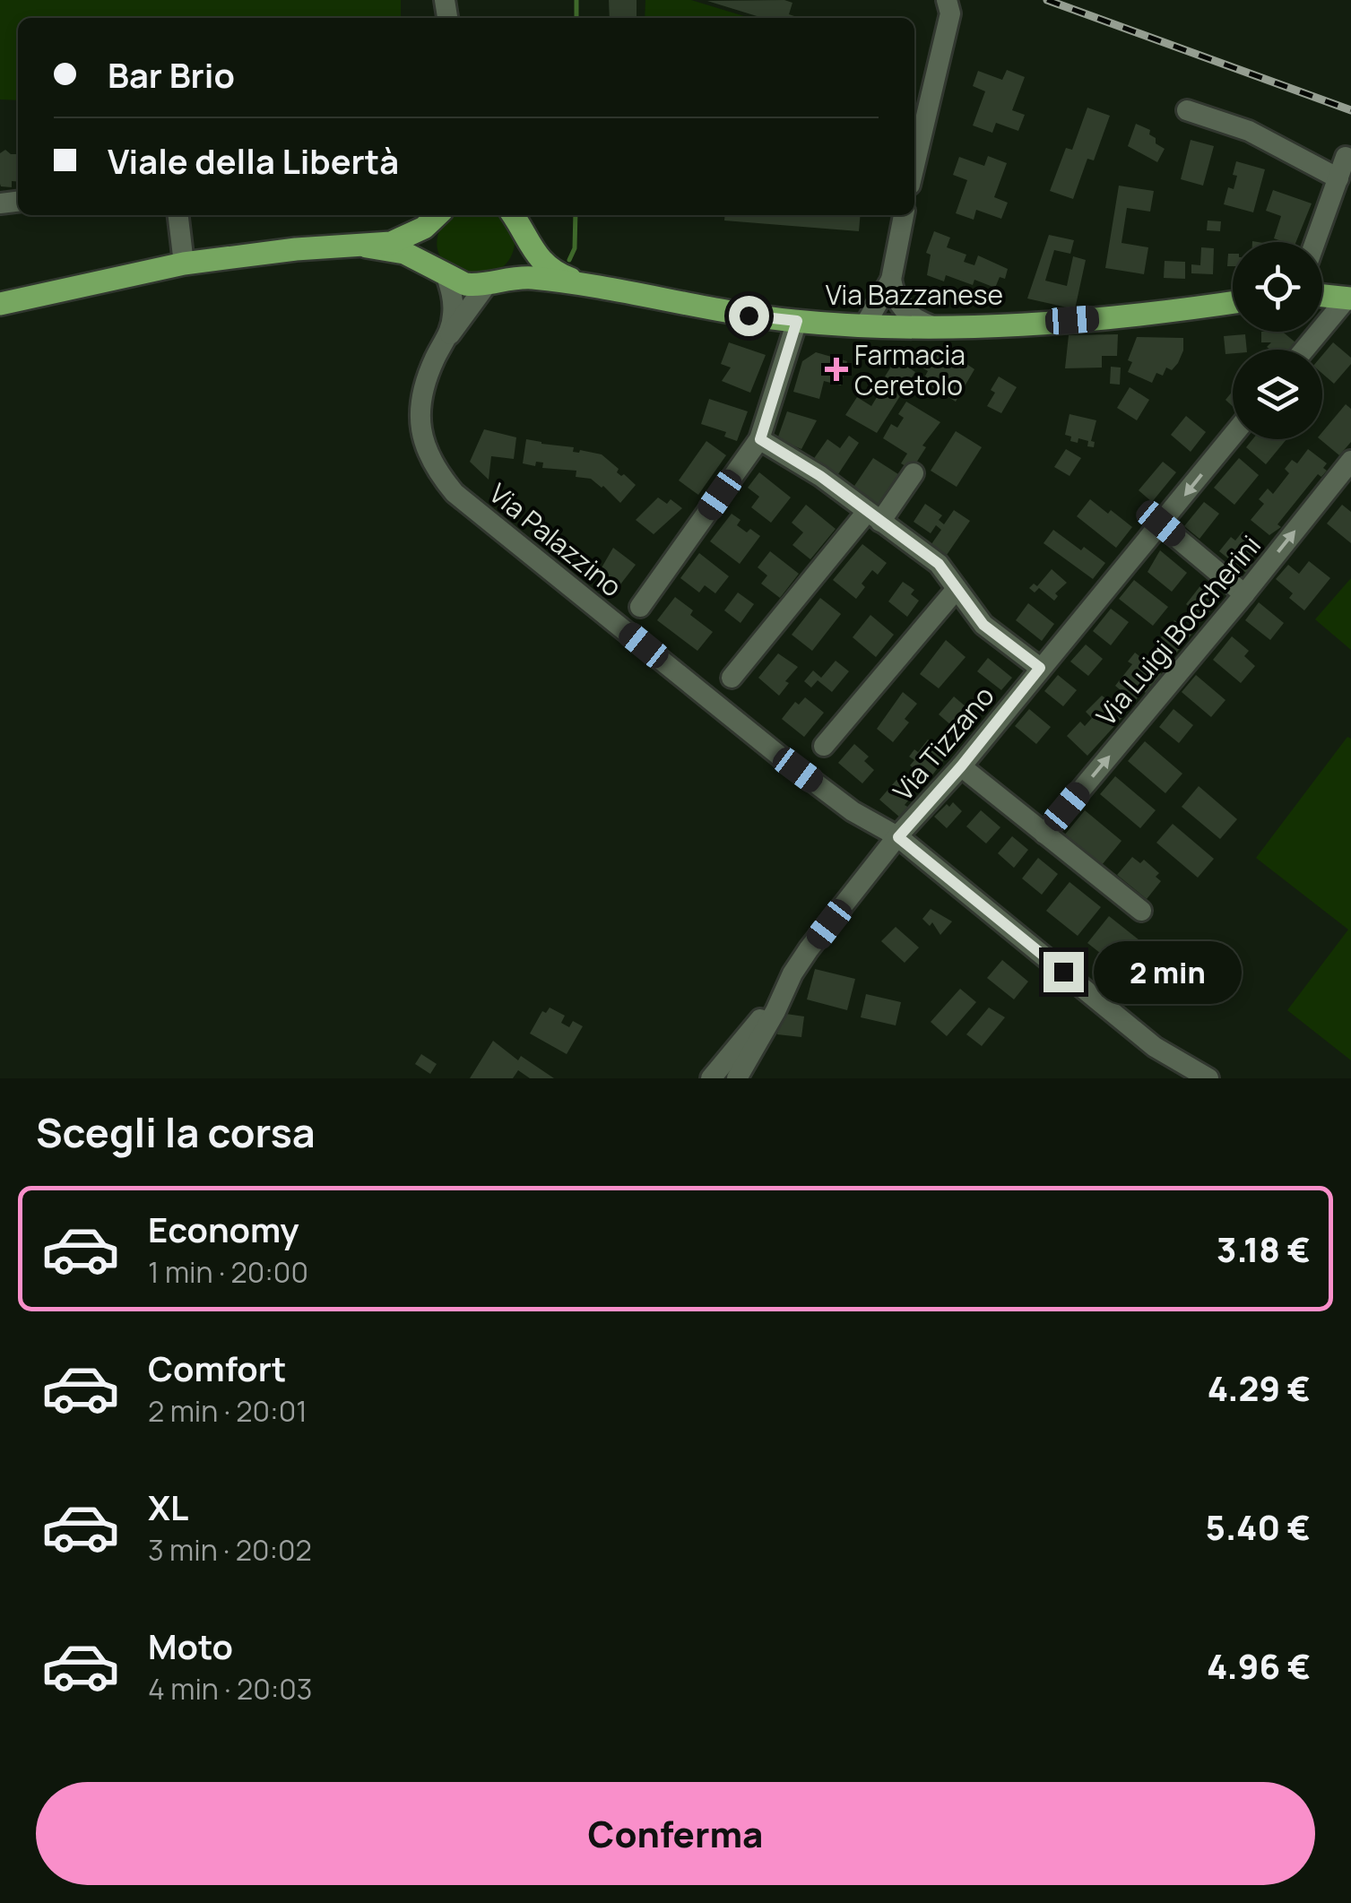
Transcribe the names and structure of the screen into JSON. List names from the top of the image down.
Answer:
{
  "streets": {
    "main road": ["Via Bazzanese"],
    "street": ["Via Palazzino", "Via Luigi Boccherini", "Via Tizzano"]
  },
  "crossings": [
    ["Via Bazzanese", "Via Palazzino"],
    ["Via Palazzino", "Via Tizzano"]
  ],
  "one_way": ["Via Luigi Boccherini"],
  "places": {
    "health": ["Farmacia Ceretolo"]
  },
  "page": {
    "banner": ["Bar Brio", "Viale della Libertà"],
    "bubble": "2 min",
    "heading": "Scegli la corsa",
    "list": [
      {
        "name": "Economy",
        "note": "1 min · 20:00",
        "value": "3.18 €"
      },
      {
        "name": "Comfort",
        "note": "2 min · 20:01",
        "value": "4.29 €"
      },
      {
        "name": "XL",
        "note": "3 min · 20:02",
        "value": "5.40 €"
      },
      {
        "name": "Moto",
        "note": "4 min · 20:03",
        "value": "4.96 €"
      }
    ],
    "buttons": "Conferma"
  }
}
